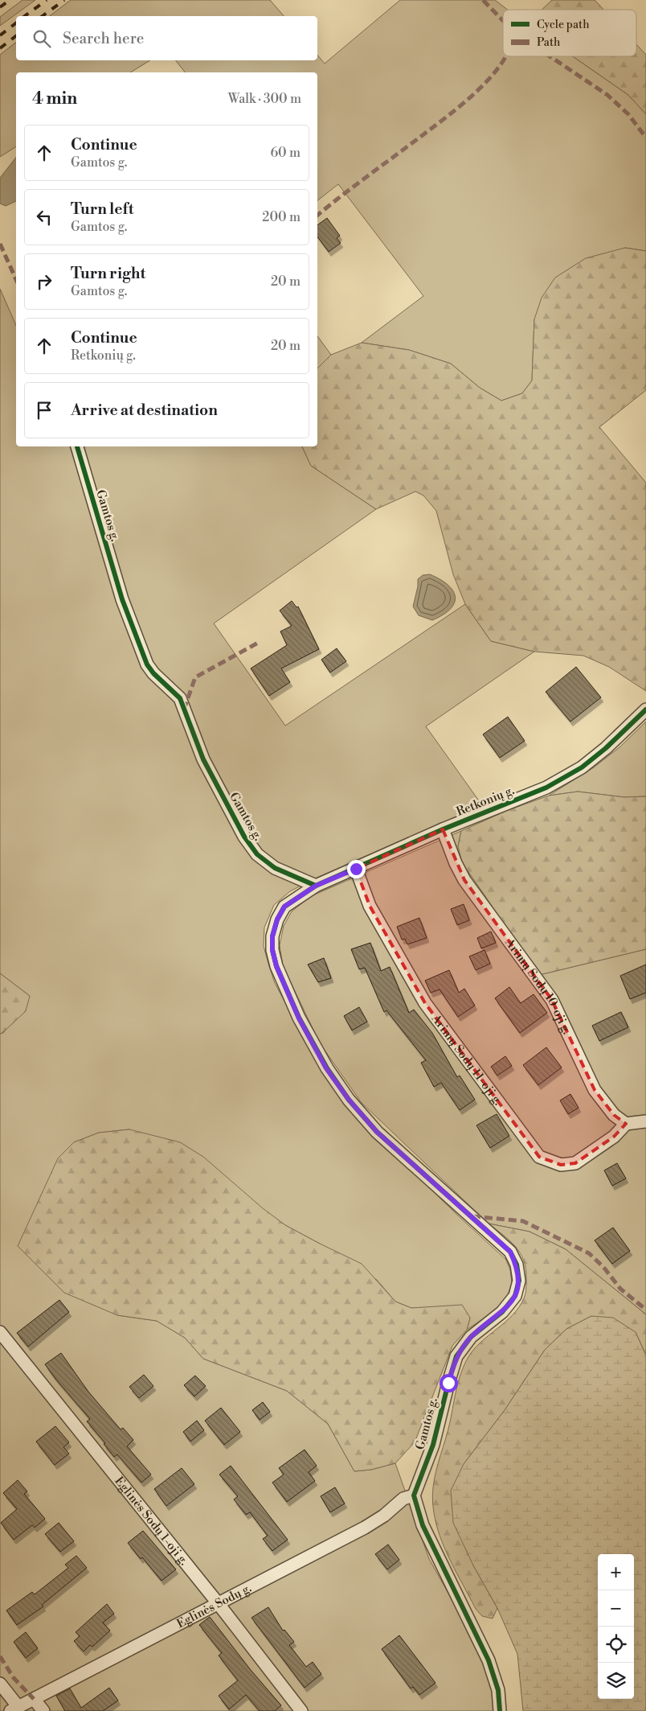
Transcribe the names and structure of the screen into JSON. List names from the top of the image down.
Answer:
{
  "streets": {
    "street": [
      "Gamtos g.",
      "Retkonių g.",
      "Arimų Sodų 10-oji g.",
      "Arimų Sodų 11-oji g.",
      "Eglinės Sodų 1-oji g.",
      "Eglinės Sodų g."
    ]
  },
  "crossings": [
    ["Gamtos g.", "Retkonių g."],
    ["Gamtos g.", "Eglinės Sodų g."],
    ["Retkonių g.", "Arimų Sodų 10-oji g."],
    ["Retkonių g.", "Arimų Sodų 11-oji g."],
    ["Arimų Sodų 10-oji g.", "Arimų Sodų 11-oji g."],
    ["Eglinės Sodų 1-oji g.", "Eglinės Sodų g."]
  ],
  "legend": ["Cycle path", "Path"],
  "page": {
    "search": "Search here",
    "heading": ["4 min", "Walk · 300 m"],
    "list": [
      ["Continue", "Gamtos g.", "60 m"],
      ["Turn left", "Gamtos g.", "200 m"],
      ["Turn right", "Gamtos g.", "20 m"],
      ["Continue", "Retkonių g.", "20 m"],
      "Arrive at destination"
    ],
    "map_buttons": ["+", "−"]
  }
}
